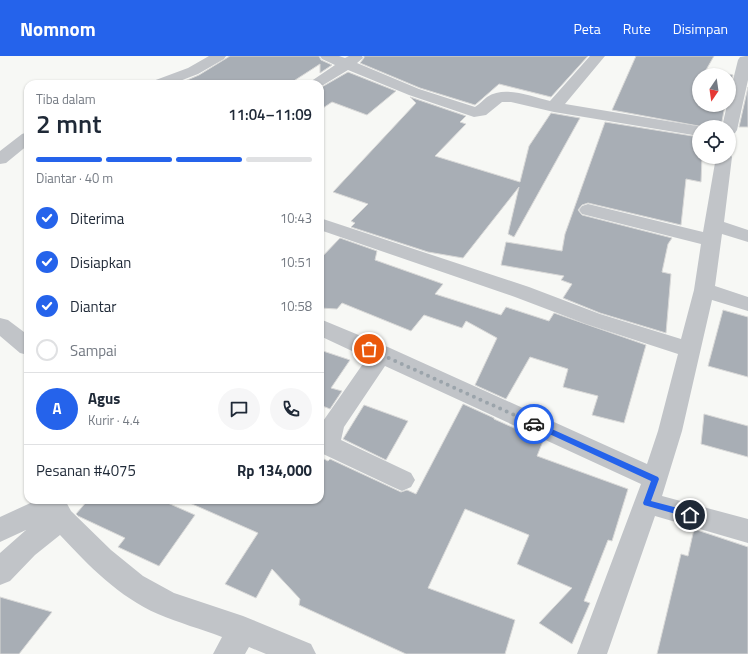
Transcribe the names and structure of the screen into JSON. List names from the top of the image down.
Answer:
{
  "north": "bottom",
  "page": {
    "header": "Nomnom",
    "nav": ["Peta", "Rute", "Disimpan"],
    "heading": ["2 mnt", "Tiba dalam", "11:04–11:09"],
    "panel": [
      "Agus",
      "Kurir · 4.4",
      "Pesanan #4075",
      "Rp 134,000"
    ],
    "bar": "Diantar · 40 m",
    "list": [
      ["Diterima", "10:43"],
      ["Disiapkan", "10:51"],
      ["Diantar", "10:58"],
      "Sampai"
    ],
    "round": "A"
  }
}
